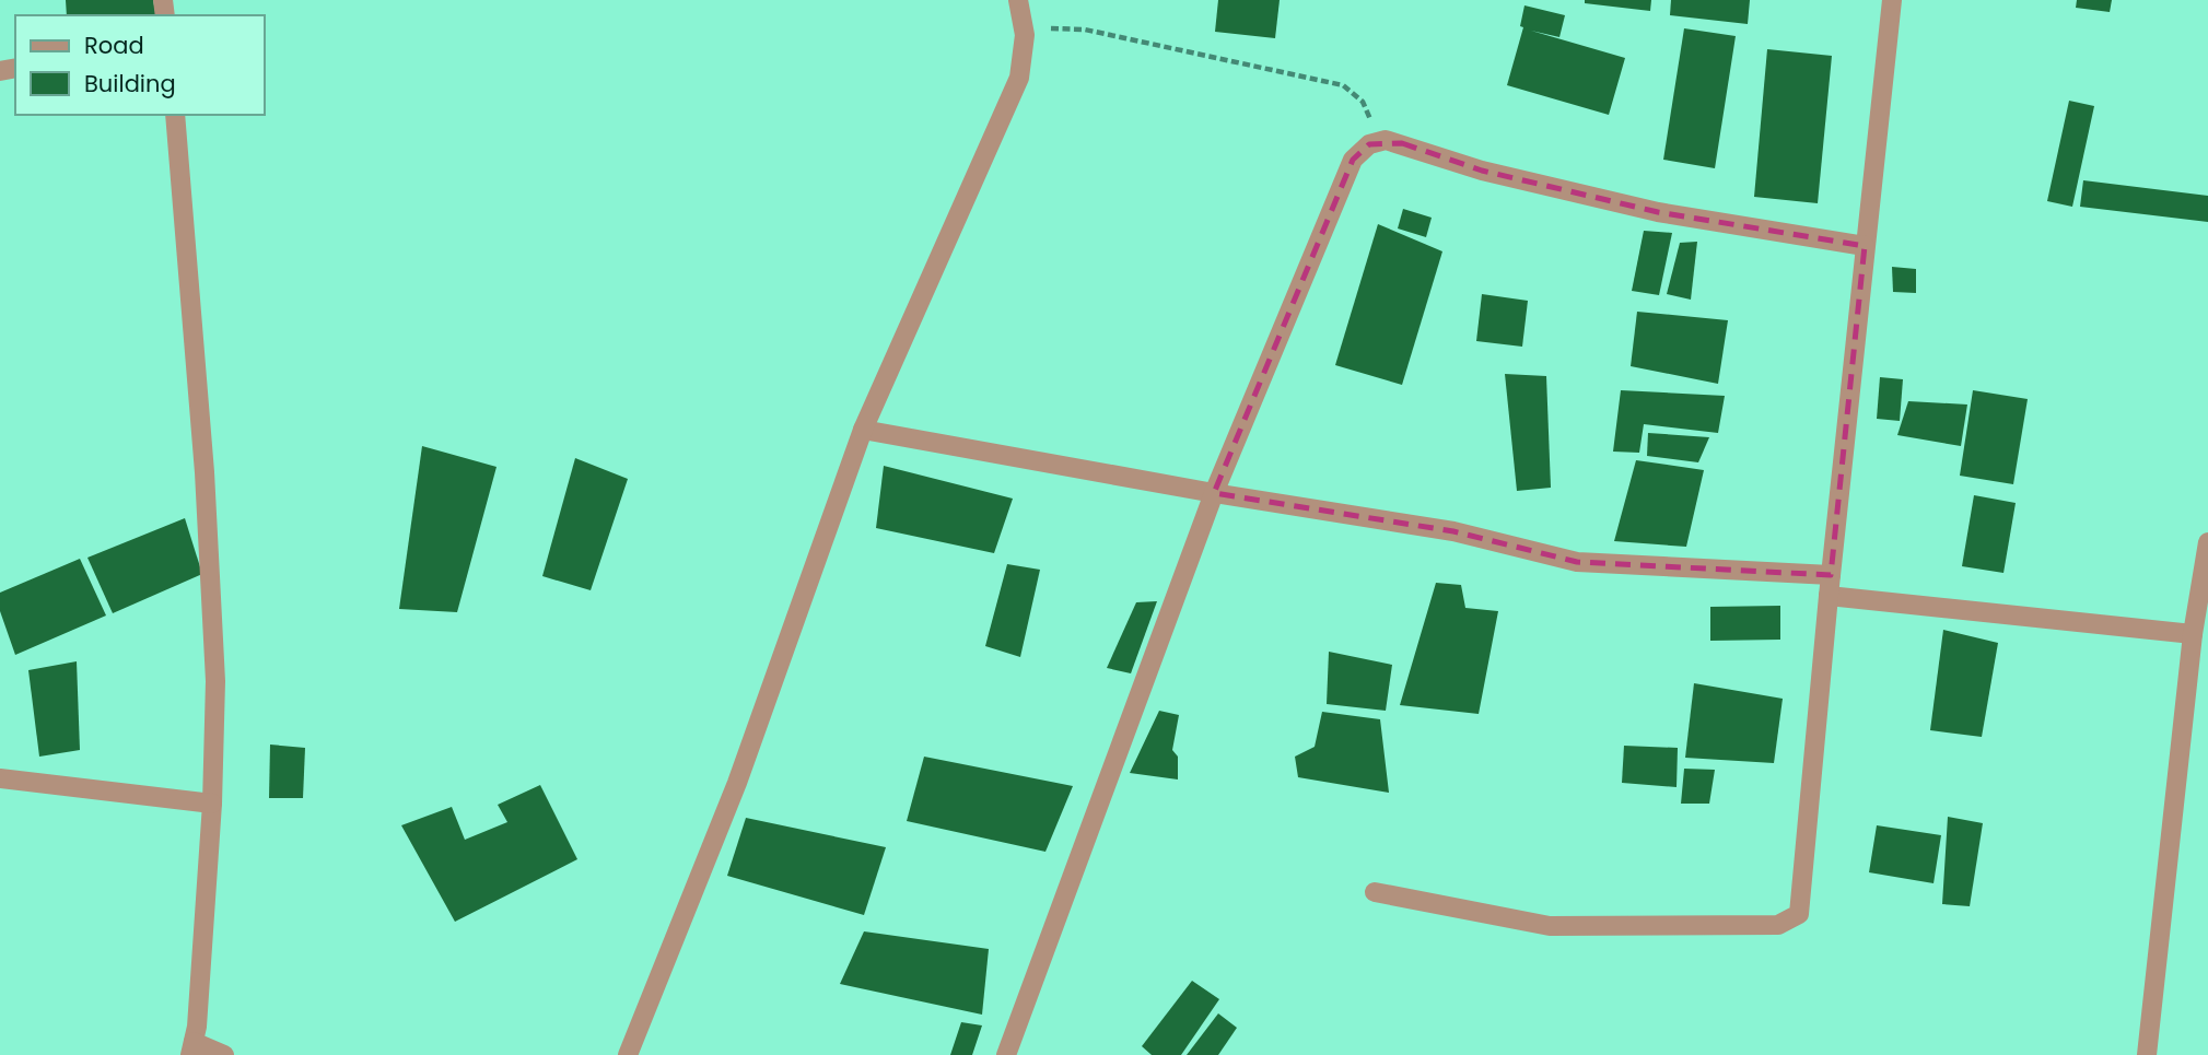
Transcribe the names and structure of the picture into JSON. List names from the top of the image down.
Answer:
{
  "legend": ["Road", "Building"]
}
